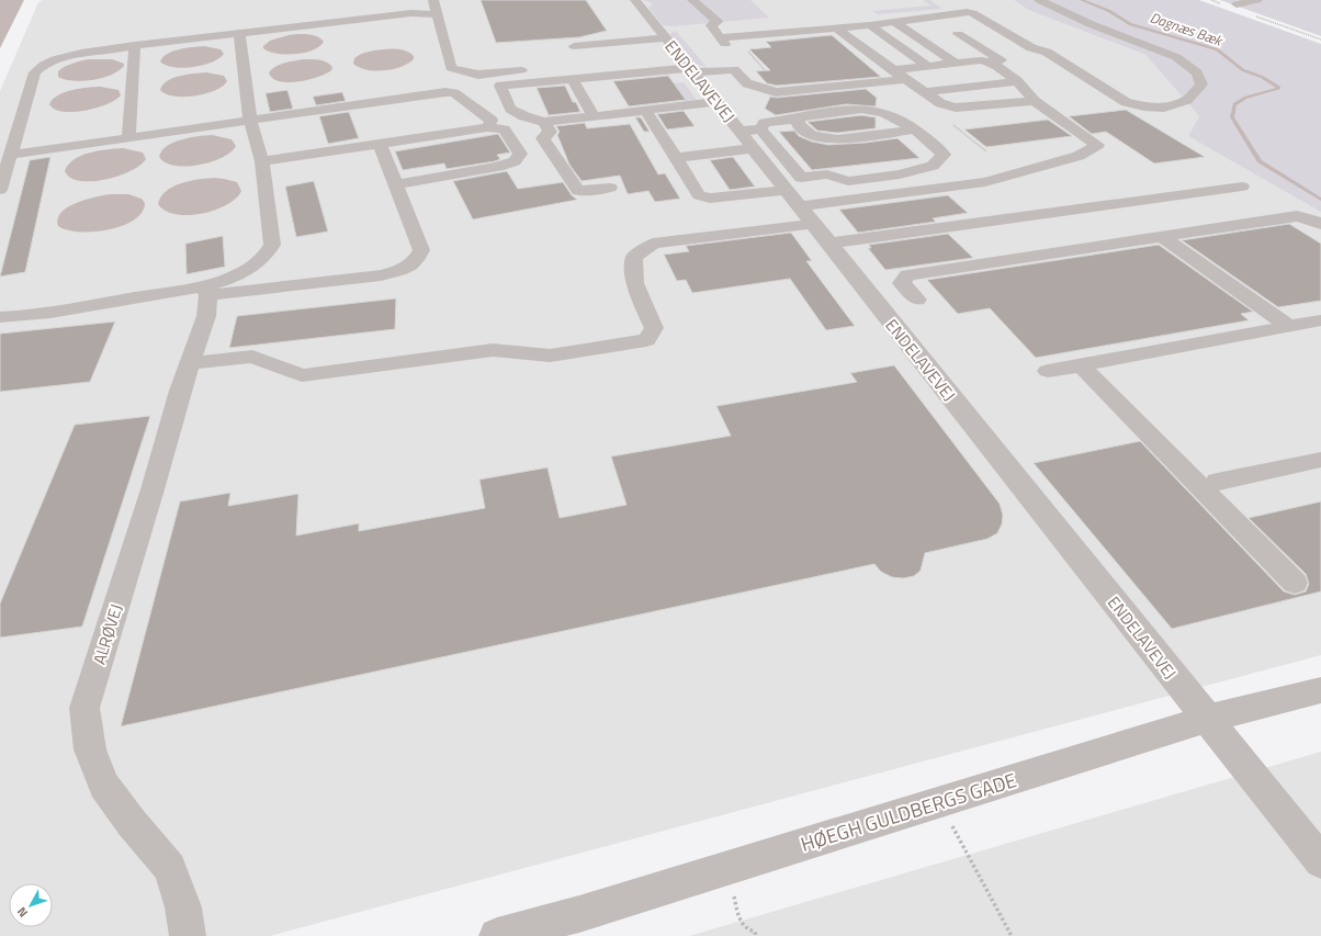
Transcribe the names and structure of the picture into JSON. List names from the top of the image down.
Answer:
{
  "streets": {
    "street": ["ENDELAVEVEJ", "ALRØVEJ", "HØEGH GULDBERGS GADE"]
  },
  "crossings": [
    ["ENDELAVEVEJ", "HØEGH GULDBERGS GADE"]
  ],
  "water": ["Dagnæs Bæk"],
  "north": "bottom left"
}
